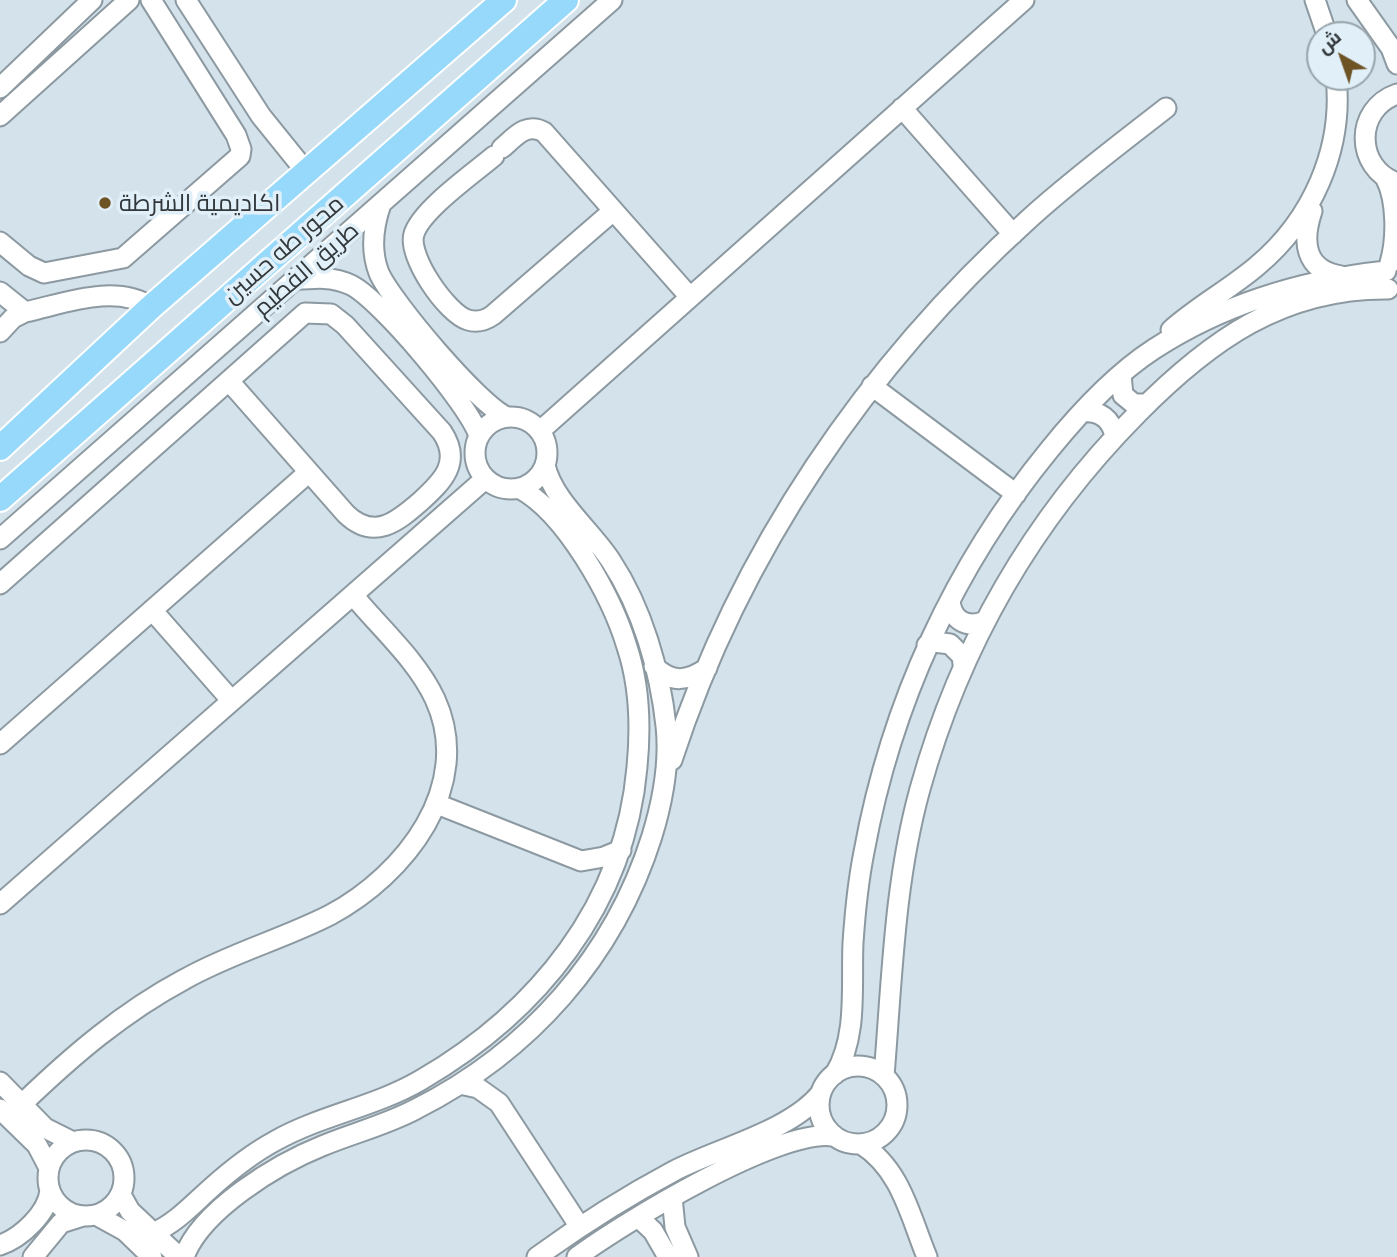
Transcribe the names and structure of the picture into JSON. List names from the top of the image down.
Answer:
{
  "streets": {
    "main road": ["محور طه حسين"],
    "street": ["طريق الفطيم"]
  },
  "places": ["اكاديمية الشرطة"],
  "north": "top left"
}
